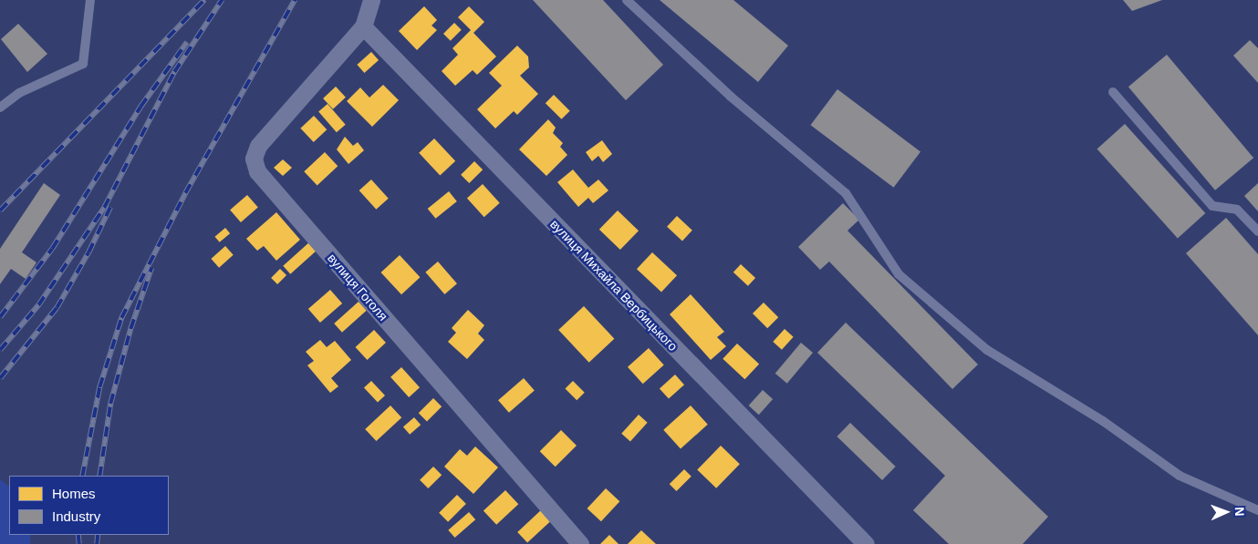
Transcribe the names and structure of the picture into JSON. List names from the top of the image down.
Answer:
{
  "streets": {
    "street": ["вулиця Михайла Вербицького", "вулиця Гоголя"]
  },
  "crossings": [
    ["вулиця Михайла Вербицького", "вулиця Гоголя"]
  ],
  "legend": ["Homes", "Industry"],
  "north": "right"
}
